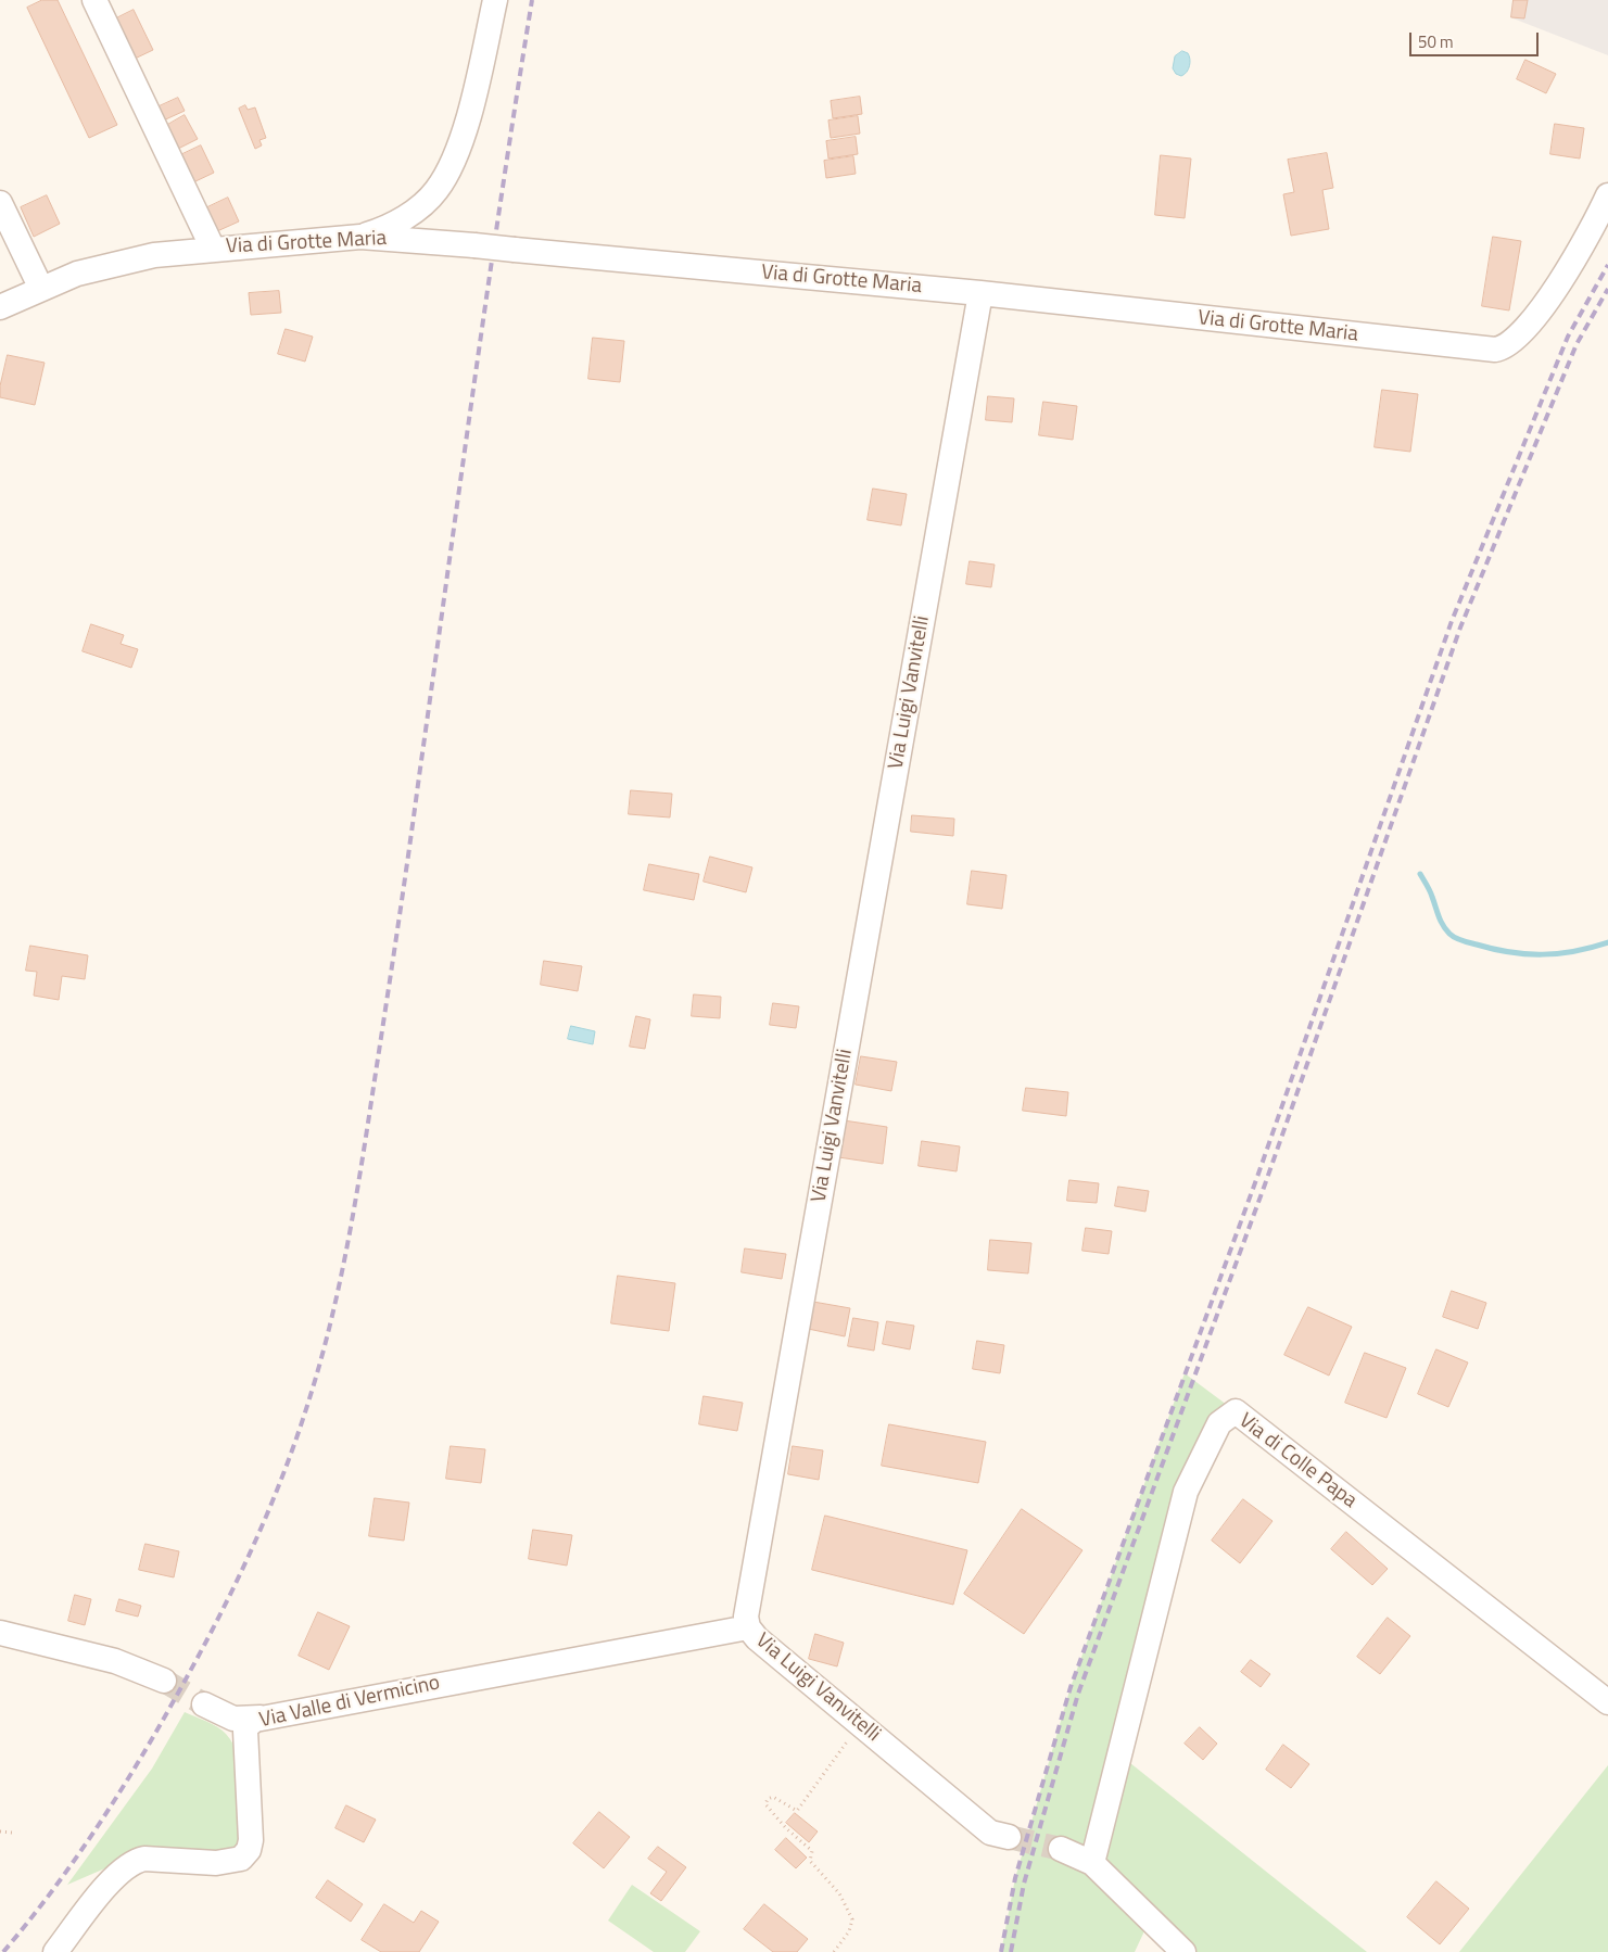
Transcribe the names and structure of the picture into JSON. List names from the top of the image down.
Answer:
{
  "streets": {
    "street": [
      "Via di Grotte Maria",
      "Via Luigi Vanvitelli",
      "Via di Colle Papa",
      "Via Valle di Vermicino"
    ]
  },
  "crossings": [
    ["Via di Grotte Maria", "Via Luigi Vanvitelli"],
    ["Via Luigi Vanvitelli", "Via Valle di Vermicino"]
  ],
  "scale_bar": "50 m"
}
